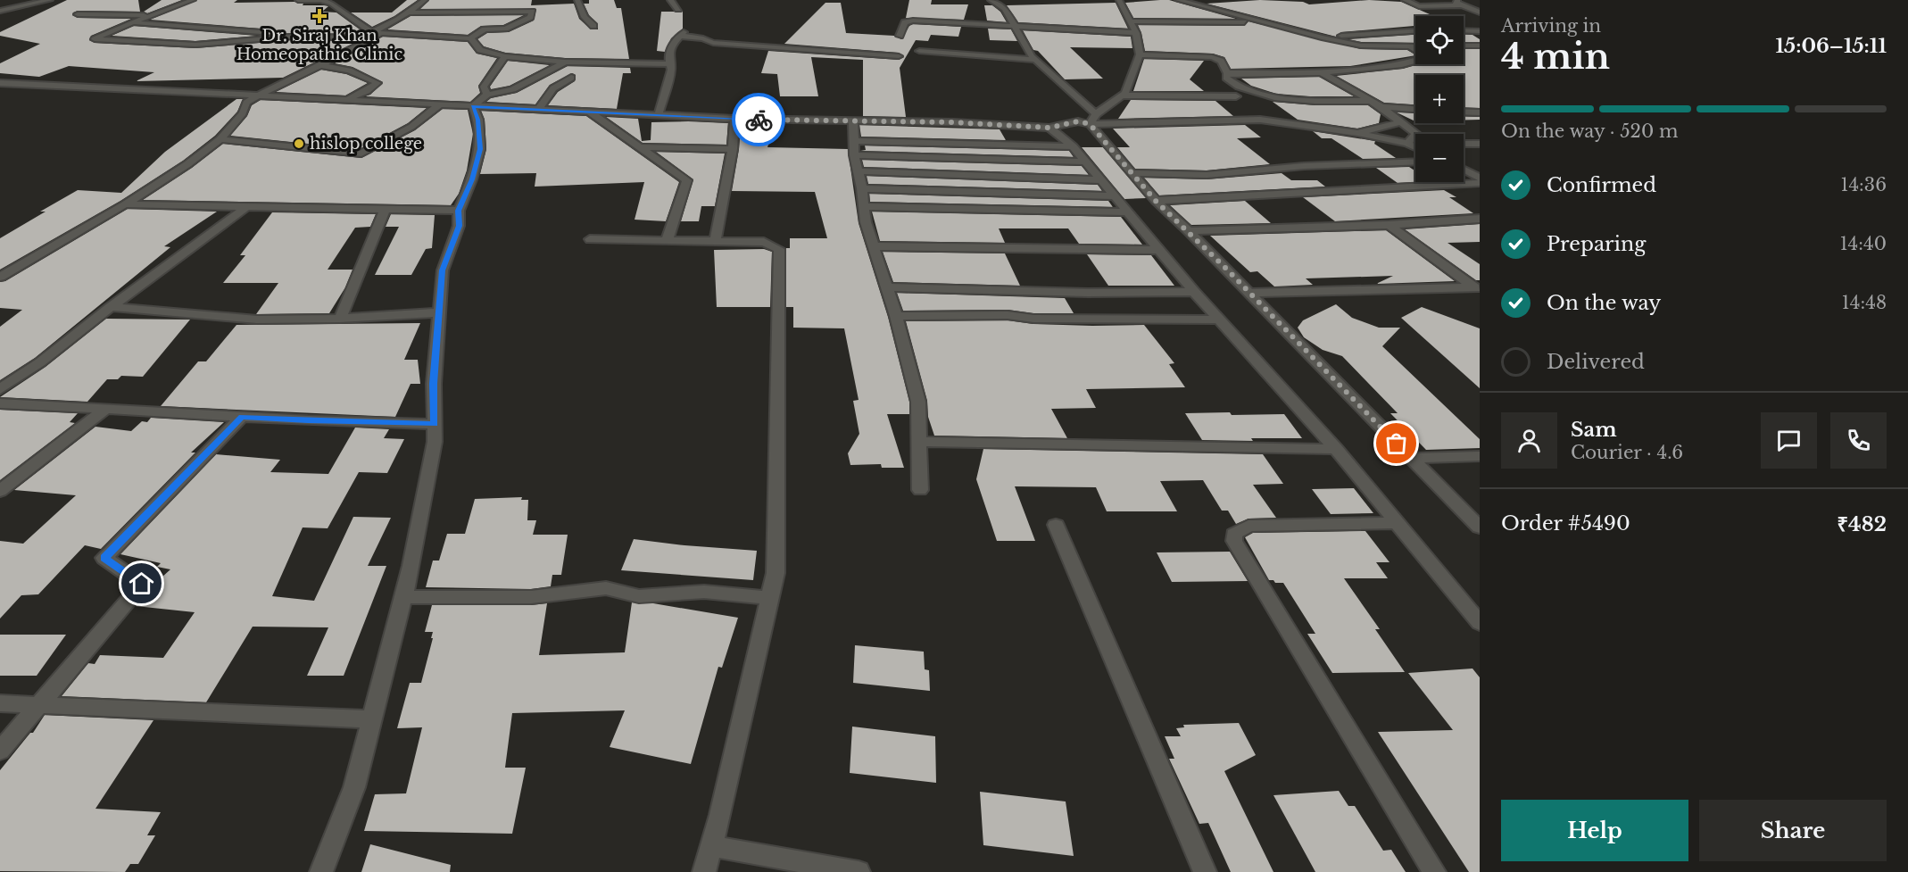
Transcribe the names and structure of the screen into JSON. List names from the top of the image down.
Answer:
{
  "places": {
    "health": ["Dr. Siraj Khan Homeopathic Clinic"],
    "other": ["hislop college"]
  },
  "page": {
    "heading": ["4 min", "Arriving in", "15:06–15:11"],
    "panel": [
      "Sam",
      "Courier · 4.6",
      "Order #5490",
      "₹482"
    ],
    "map_buttons": ["+", "−"],
    "bar": "On the way · 520 m",
    "list": [
      ["Confirmed", "14:36"],
      ["Preparing", "14:40"],
      ["On the way", "14:48"],
      "Delivered"
    ],
    "buttons": ["Help", "Share"]
  }
}
